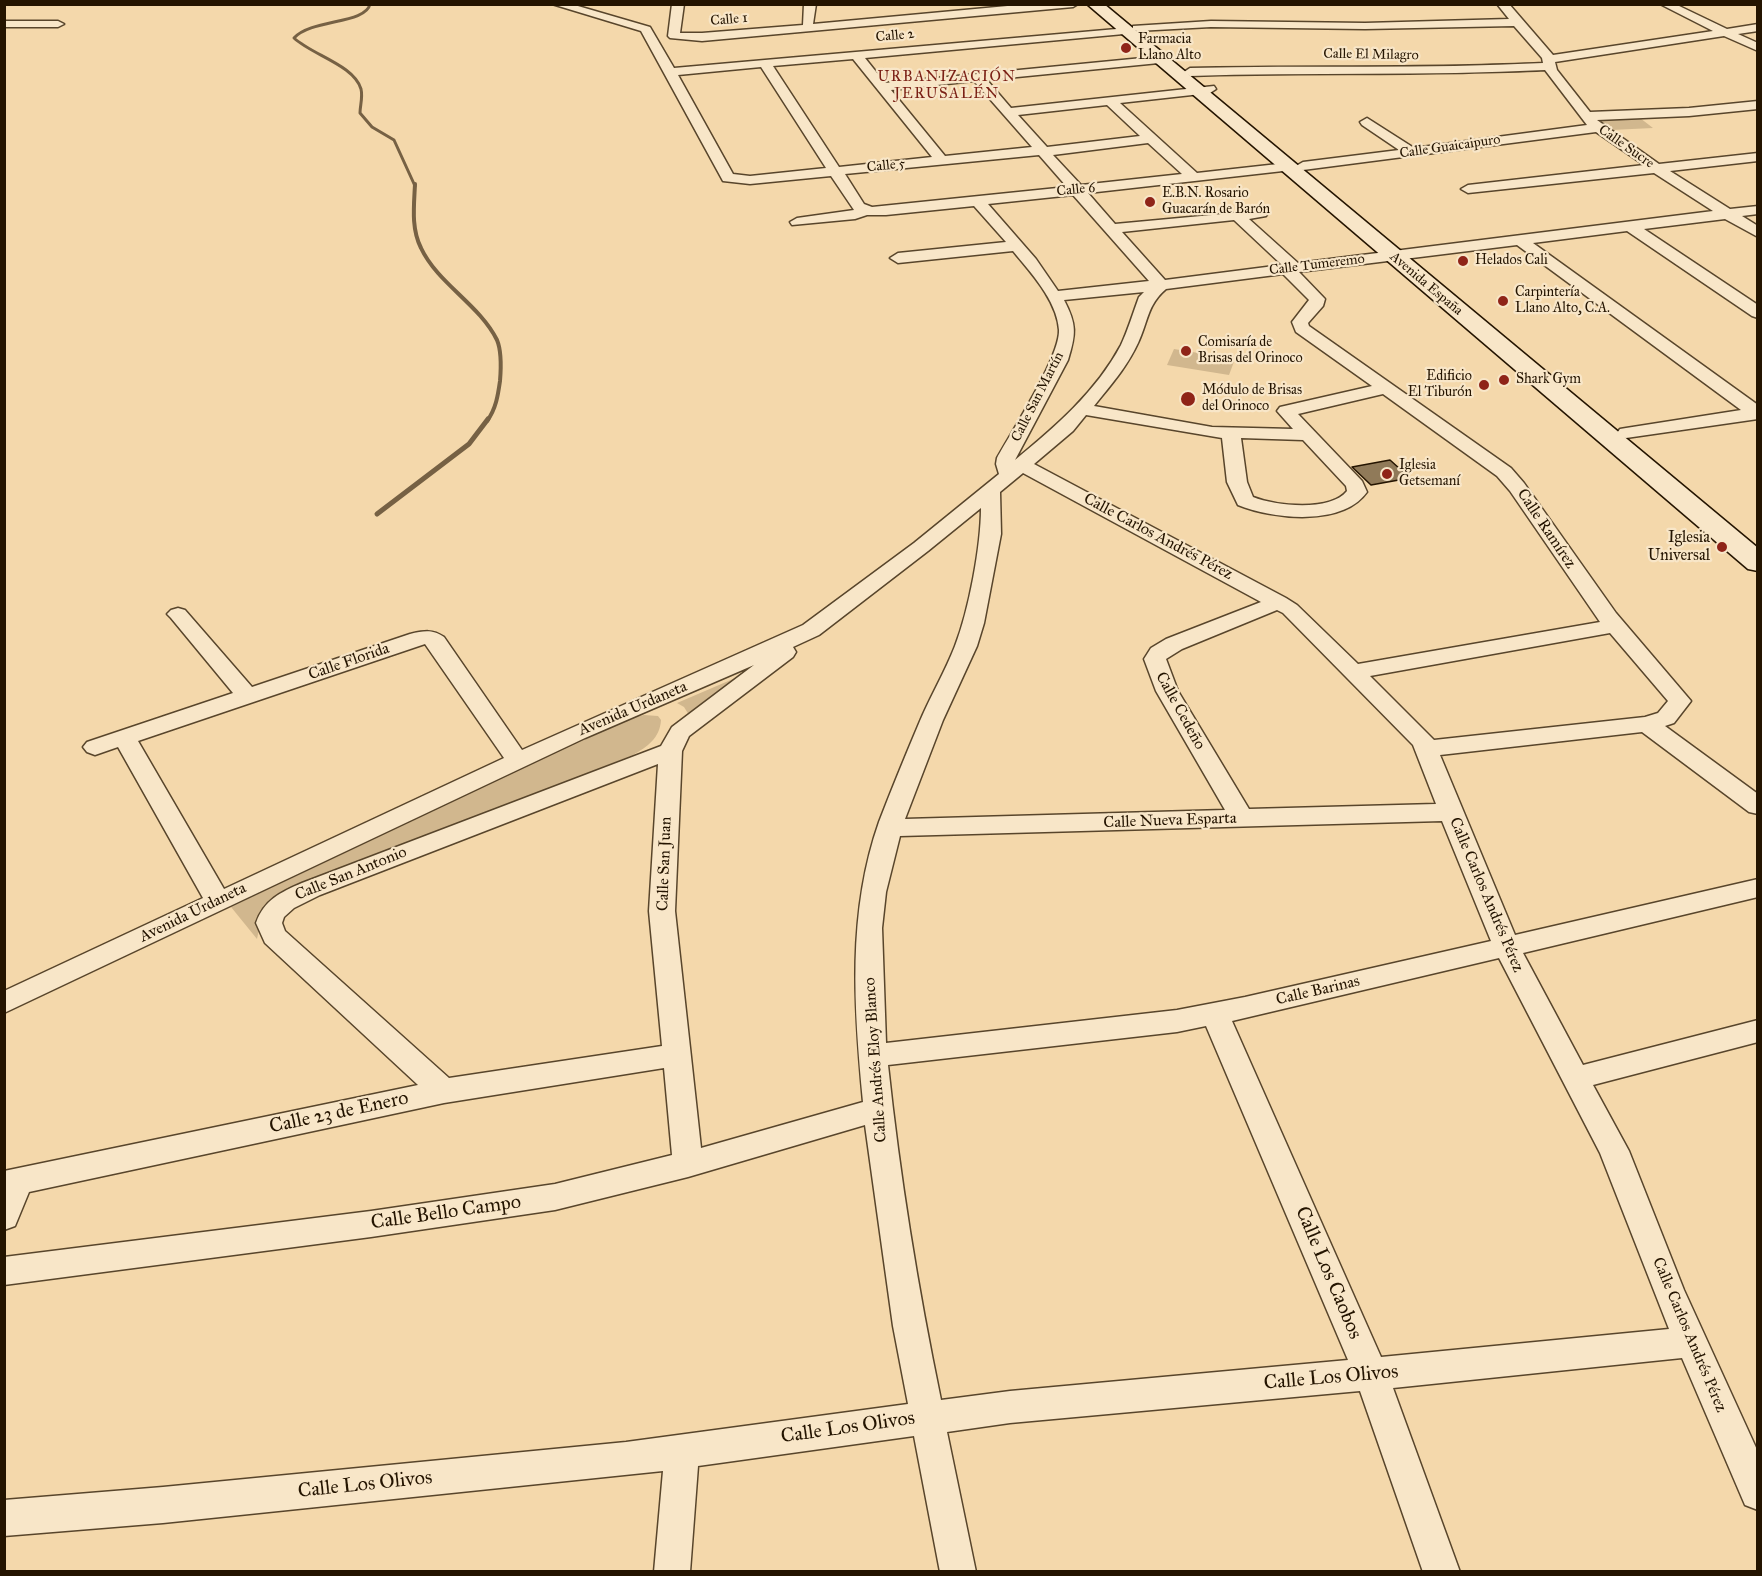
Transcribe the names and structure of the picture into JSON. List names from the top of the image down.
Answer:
{
  "streets": {
    "main road": ["Avenida España"],
    "street": [
      "Calle 1",
      "Calle 2",
      "Calle El Milagro",
      "Calle Guaicaipuro",
      "Calle Sucre",
      "Calle 5",
      "Calle 6",
      "Calle Tumeremo",
      "Calle San Martín",
      "Calle Ramírez",
      "Calle Carlos Andrés Pérez",
      "Calle Florida",
      "Avenida Urdaneta",
      "Calle Cedeño",
      "Calle Nueva Esparta",
      "Calle San Juan",
      "Calle San Antonio",
      "Calle Barinas",
      "Calle Andrés Eloy Blanco",
      "Calle 23 de Enero",
      "Calle Bello Campo",
      "Calle Los Caobos",
      "Calle Los Olivos"
    ]
  },
  "crossings": [
    ["Calle 2", "Calle Sucre"],
    ["Calle 2", "Calle 5"],
    ["Calle 2", "Avenida España"],
    ["Calle El Milagro", "Calle Sucre"],
    ["Calle El Milagro", "Avenida España"],
    ["Calle Guaicaipuro", "Calle Sucre"],
    ["Calle Guaicaipuro", "Calle 6"],
    ["Calle Guaicaipuro", "Avenida España"],
    ["Calle Sucre", "Calle Tumeremo"],
    ["Calle 6", "Avenida España"],
    ["Calle 6", "Calle San Martín"],
    ["Calle Tumeremo", "Avenida España"],
    ["Calle Tumeremo", "Calle San Martín"],
    ["Calle Tumeremo", "Calle Ramírez"],
    ["Calle Tumeremo", "Avenida Urdaneta"],
    ["Calle San Martín", "Calle Carlos Andrés Pérez"],
    ["Calle San Martín", "Avenida Urdaneta"],
    ["Calle San Martín", "Calle Andrés Eloy Blanco"],
    ["Calle Carlos Andrés Pérez", "Avenida Urdaneta"],
    ["Calle Carlos Andrés Pérez", "Calle Cedeño"],
    ["Calle Carlos Andrés Pérez", "Calle Nueva Esparta"],
    ["Calle Carlos Andrés Pérez", "Calle Barinas"],
    ["Calle Carlos Andrés Pérez", "Calle Andrés Eloy Blanco"],
    ["Calle Carlos Andrés Pérez", "Calle Los Olivos"],
    ["Calle Florida", "Avenida Urdaneta"],
    ["Avenida Urdaneta", "Calle San Juan"],
    ["Avenida Urdaneta", "Calle Andrés Eloy Blanco"],
    ["Calle Cedeño", "Calle Nueva Esparta"],
    ["Calle Nueva Esparta", "Calle Andrés Eloy Blanco"],
    ["Calle San Juan", "Calle San Antonio"],
    ["Calle San Juan", "Calle 23 de Enero"],
    ["Calle San Juan", "Calle Bello Campo"],
    ["Calle San Antonio", "Calle 23 de Enero"],
    ["Calle Barinas", "Calle Andrés Eloy Blanco"],
    ["Calle Barinas", "Calle Los Caobos"],
    ["Calle Andrés Eloy Blanco", "Calle Bello Campo"],
    ["Calle Andrés Eloy Blanco", "Calle Los Olivos"],
    ["Calle Los Caobos", "Calle Los Olivos"]
  ],
  "districts": ["URBANIZACIÓN JERUSALÉN"],
  "places": [
    "Farmacia Llano Alto",
    "E.B.N. Rosario Guacarán de Barón",
    "Helados Cali",
    "Carpintería Llano Alto, C.A.",
    "Comisaría de Brisas del Orinoco",
    "Shark Gym",
    "Edificio El Tiburón",
    "Módulo de Brisas del Orinoco",
    "Iglesia Getsemaní",
    "Iglesia Universal"
  ]
}
